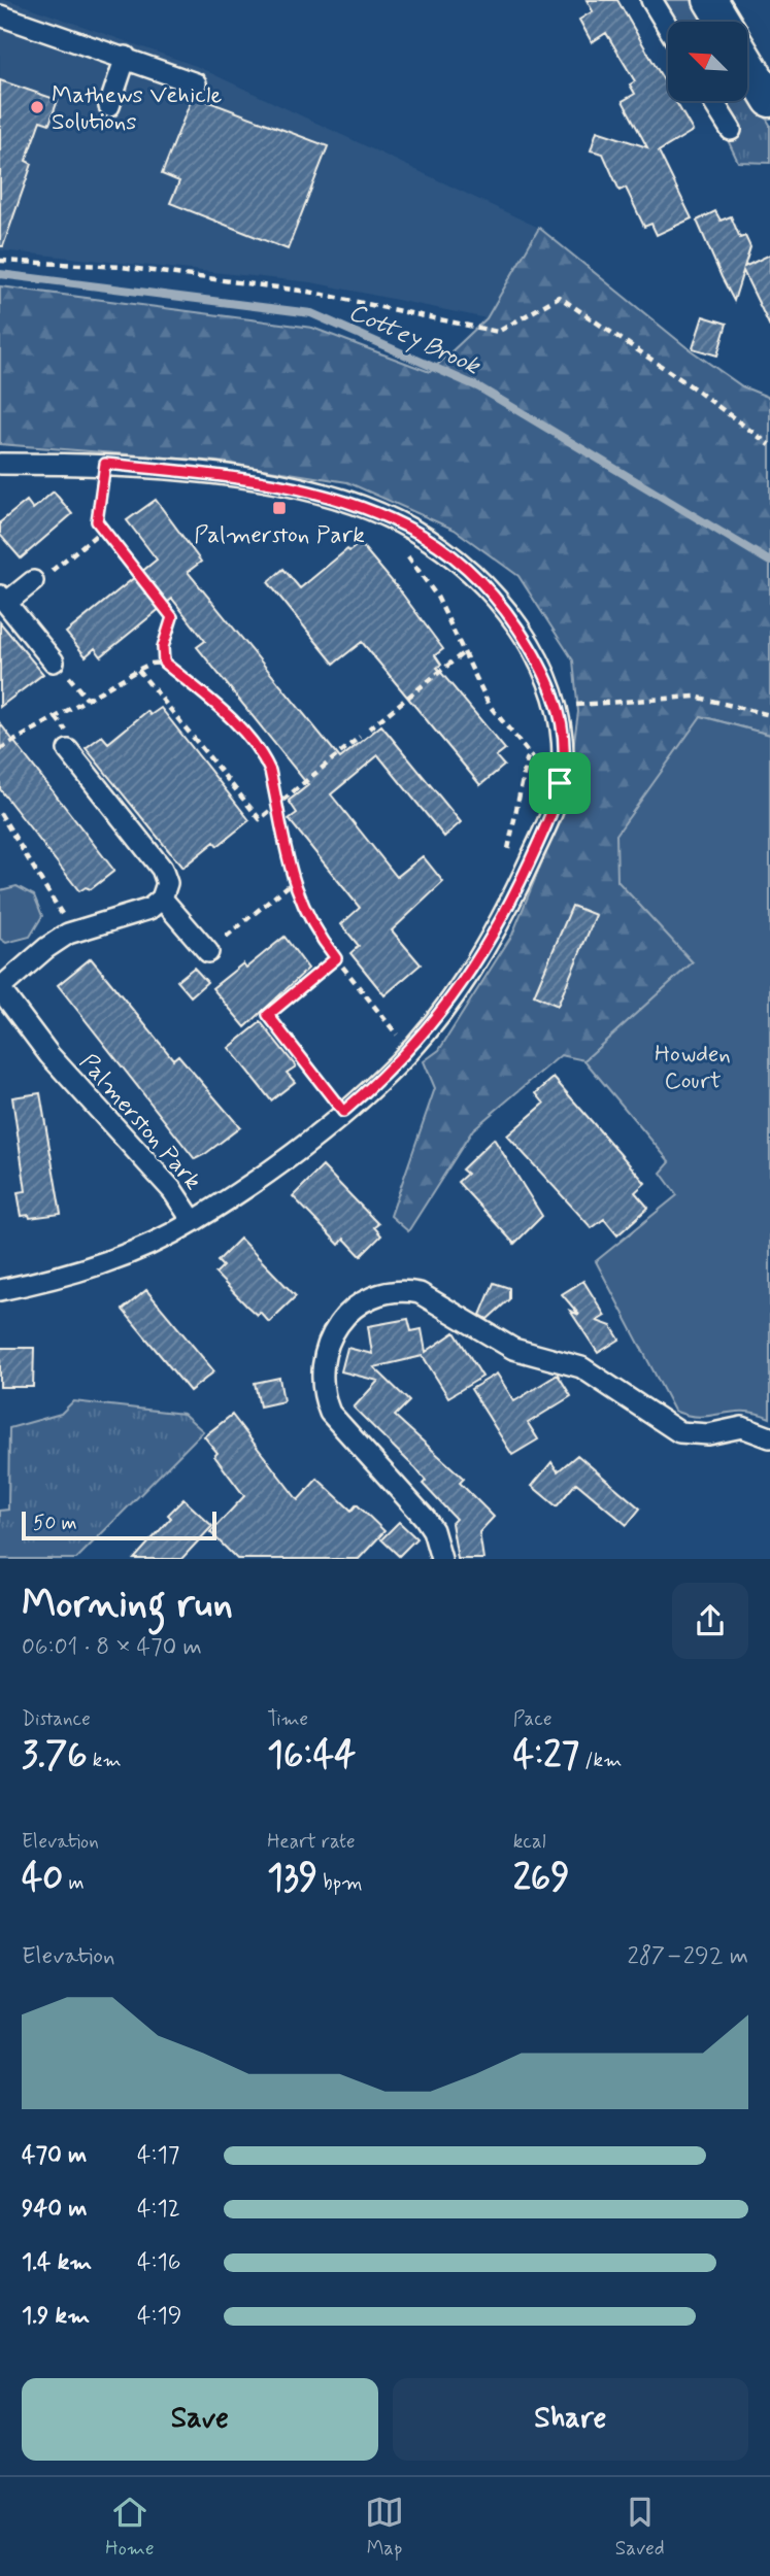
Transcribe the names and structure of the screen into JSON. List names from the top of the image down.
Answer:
{
  "streets": {
    "street": ["Palmerston Park"]
  },
  "water": ["Cottey Brook"],
  "parks": ["Howden Court"],
  "places": {
    "other": ["Mathews Vehicle Solutions"],
    "transit": ["Palmerston Park"]
  },
  "scale_bar": "50 m",
  "north": "top left",
  "page": {
    "scale": "50 m",
    "heading": ["Morning run", "06:01 · 8 × 470 m"],
    "stats": [
      ["Distance", "3.76 km"],
      ["Time", "16:44"],
      ["Pace", "4:27 /km"],
      ["Elevation", "40 m"],
      ["Heart rate", "139 bpm"],
      ["kcal", "269"]
    ],
    "chart": ["Elevation", "287–292 m"],
    "list": [
      {
        "name": "470 m",
        "note": "4:17"
      },
      {
        "name": "940 m",
        "note": "4:12"
      },
      {
        "name": "1.4 km",
        "note": "4:16"
      },
      {
        "name": "1.9 km",
        "note": "4:19"
      }
    ],
    "buttons": ["Save", "Share"],
    "tabs": ["Home", "Map", "Saved"]
  }
}
